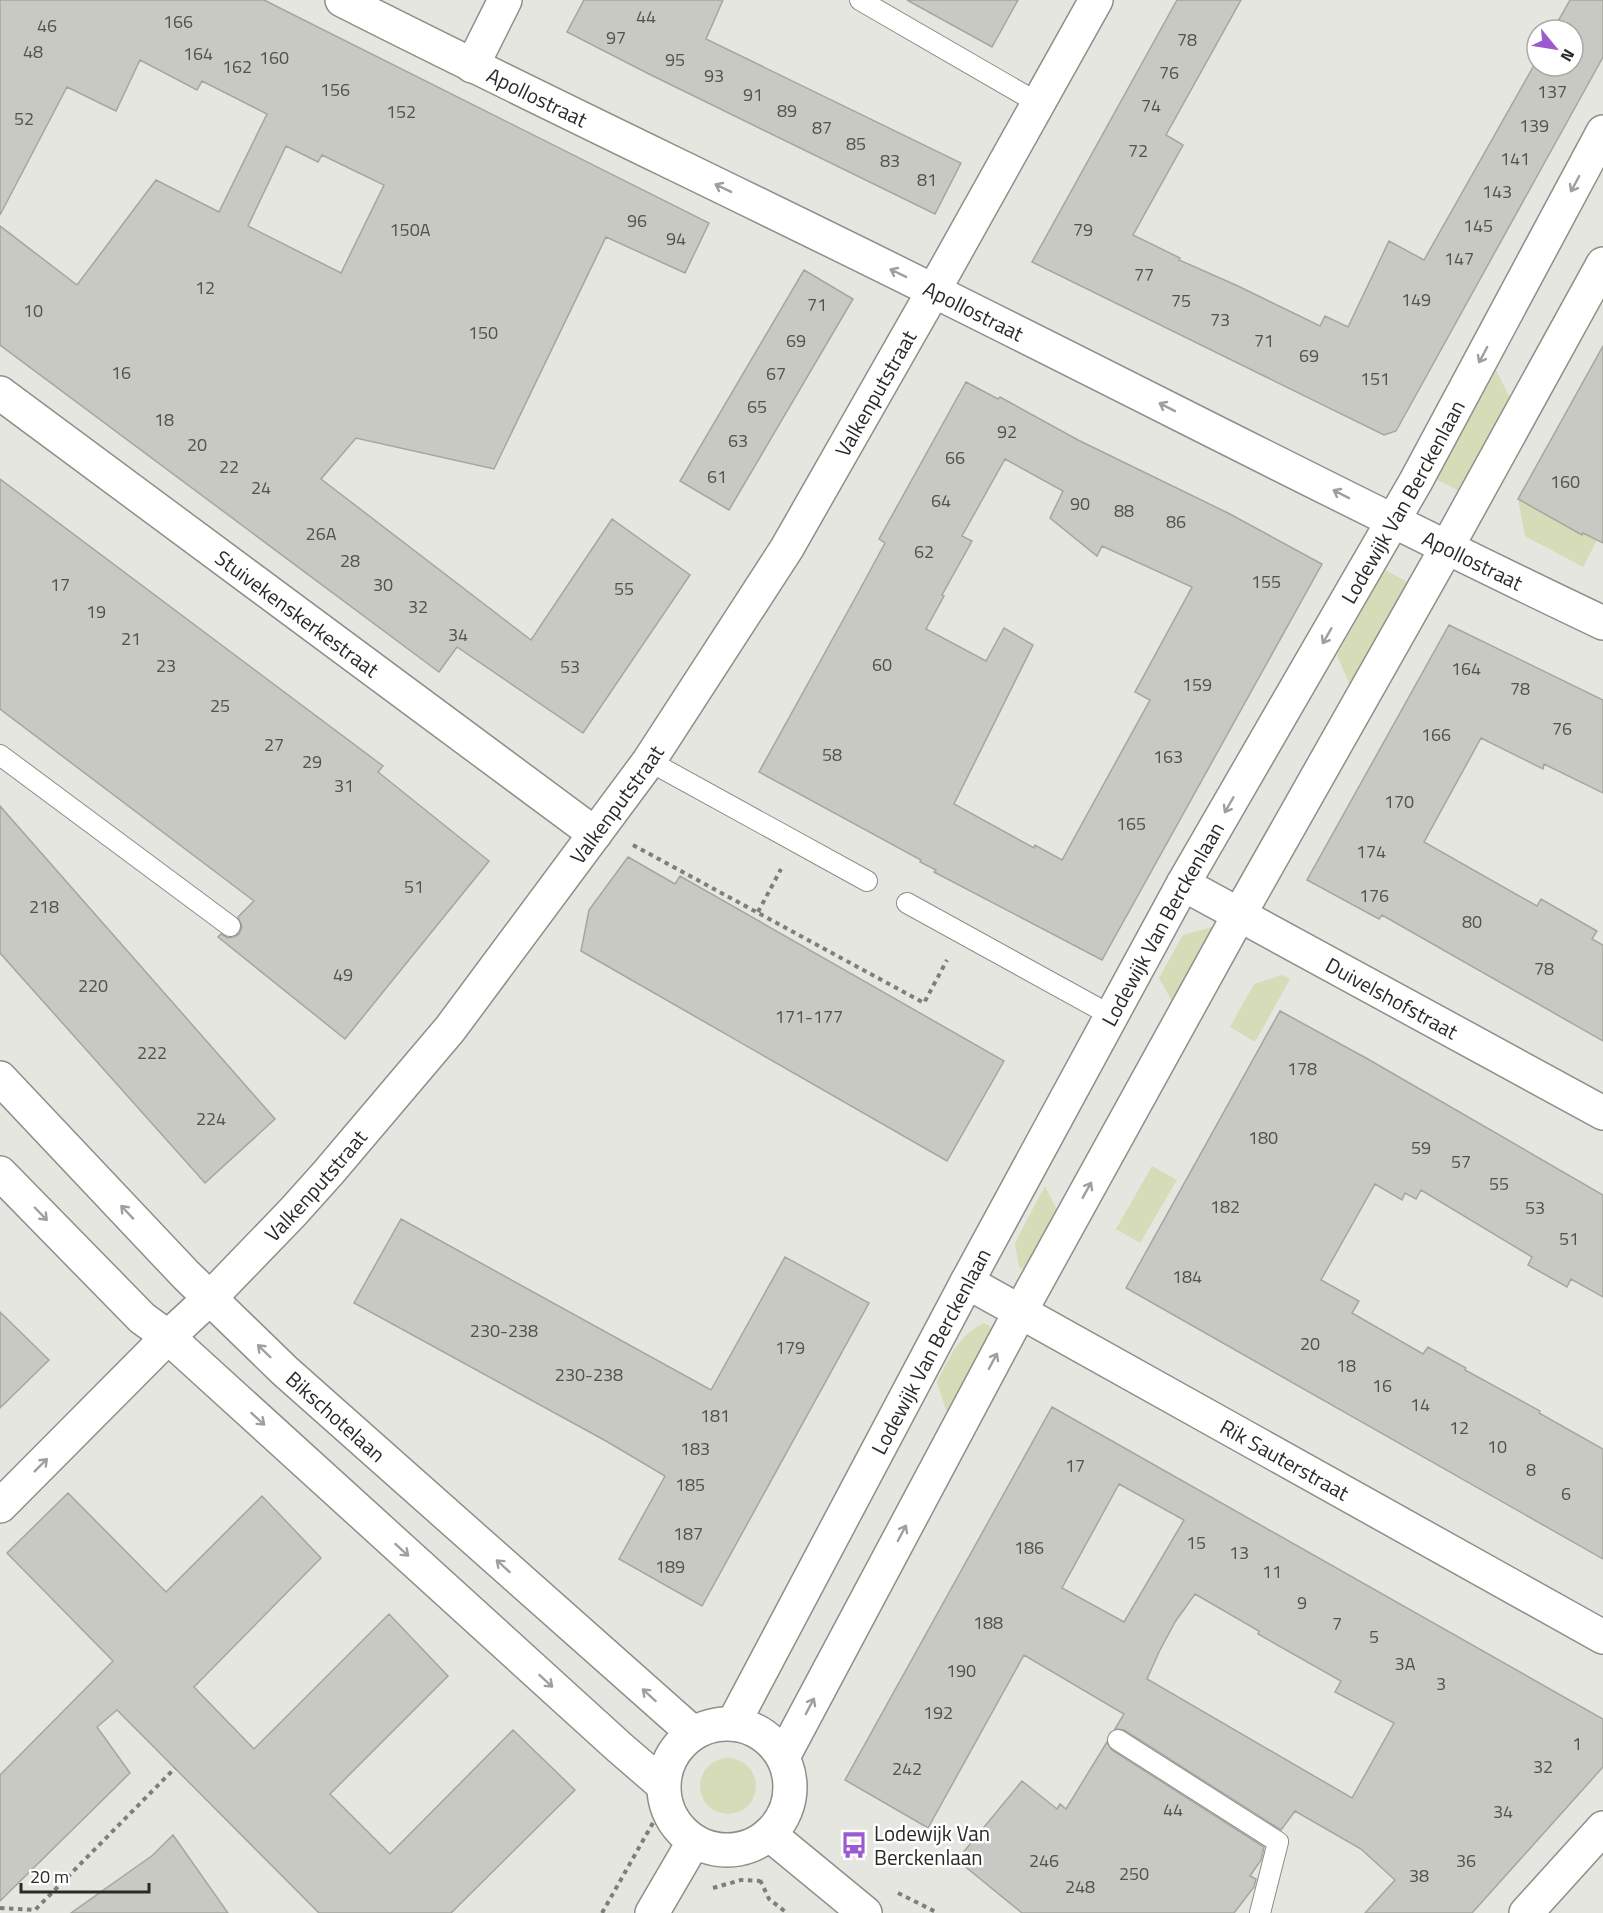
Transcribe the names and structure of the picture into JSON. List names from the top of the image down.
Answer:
{
  "streets": {
    "street": [
      "Apollostraat",
      "Valkenputstraat",
      "Lodewijk Van Berckenlaan",
      "Stuivekenskerkestraat",
      "Duivelshofstraat",
      "Bikschotelaan",
      "Rik Sauterstraat"
    ]
  },
  "crossings": [
    ["Apollostraat", "Valkenputstraat"],
    ["Apollostraat", "Lodewijk Van Berckenlaan"],
    ["Valkenputstraat", "Stuivekenskerkestraat"],
    ["Valkenputstraat", "Bikschotelaan"],
    ["Lodewijk Van Berckenlaan", "Duivelshofstraat"],
    ["Lodewijk Van Berckenlaan", "Bikschotelaan"],
    ["Lodewijk Van Berckenlaan", "Rik Sauterstraat"]
  ],
  "one_way": ["Apollostraat"],
  "places": {
    "bus stop": ["Lodewijk Van Berckenlaan"]
  },
  "house_numbers": [
    "44",
    "166",
    "46",
    "97",
    "78",
    "48",
    "164",
    "160",
    "95",
    "162",
    "76",
    "93",
    "156",
    "137",
    "91",
    "74",
    "89",
    "152",
    "52",
    "139",
    "87",
    "85",
    "72",
    "141",
    "83",
    "81",
    "143",
    "96",
    "145",
    "150A",
    "79",
    "94",
    "147",
    "77",
    "12",
    "149",
    "75",
    "71",
    "10",
    "73",
    "150",
    "69",
    "71",
    "69",
    "16",
    "67",
    "151",
    "65",
    "18",
    "92",
    "63",
    "20",
    "66",
    "22",
    "61",
    "160",
    "24",
    "64",
    "90",
    "88",
    "86",
    "26A",
    "62",
    "28",
    "155",
    "17",
    "30",
    "55",
    "32",
    "19",
    "34",
    "21",
    "60",
    "23",
    "53",
    "164",
    "159",
    "78",
    "25",
    "76",
    "166",
    "27",
    "58",
    "163",
    "29",
    "31",
    "170",
    "165",
    "174",
    "51",
    "176",
    "218",
    "80",
    "78",
    "49",
    "220",
    "171-177",
    "222",
    "178",
    "224",
    "180",
    "59",
    "57",
    "55",
    "182",
    "53",
    "51",
    "184",
    "230-238",
    "20",
    "179",
    "18",
    "230-238",
    "16",
    "14",
    "181",
    "12",
    "10",
    "183",
    "17",
    "8",
    "185",
    "6",
    "187",
    "15",
    "186",
    "13",
    "189",
    "11",
    "9",
    "188",
    "7",
    "5",
    "3A",
    "190",
    "3",
    "192",
    "1",
    "32",
    "242",
    "44",
    "34",
    "246",
    "36",
    "250",
    "38",
    "248"
  ],
  "scale_bar": "20 m",
  "north": "bottom right"
}
